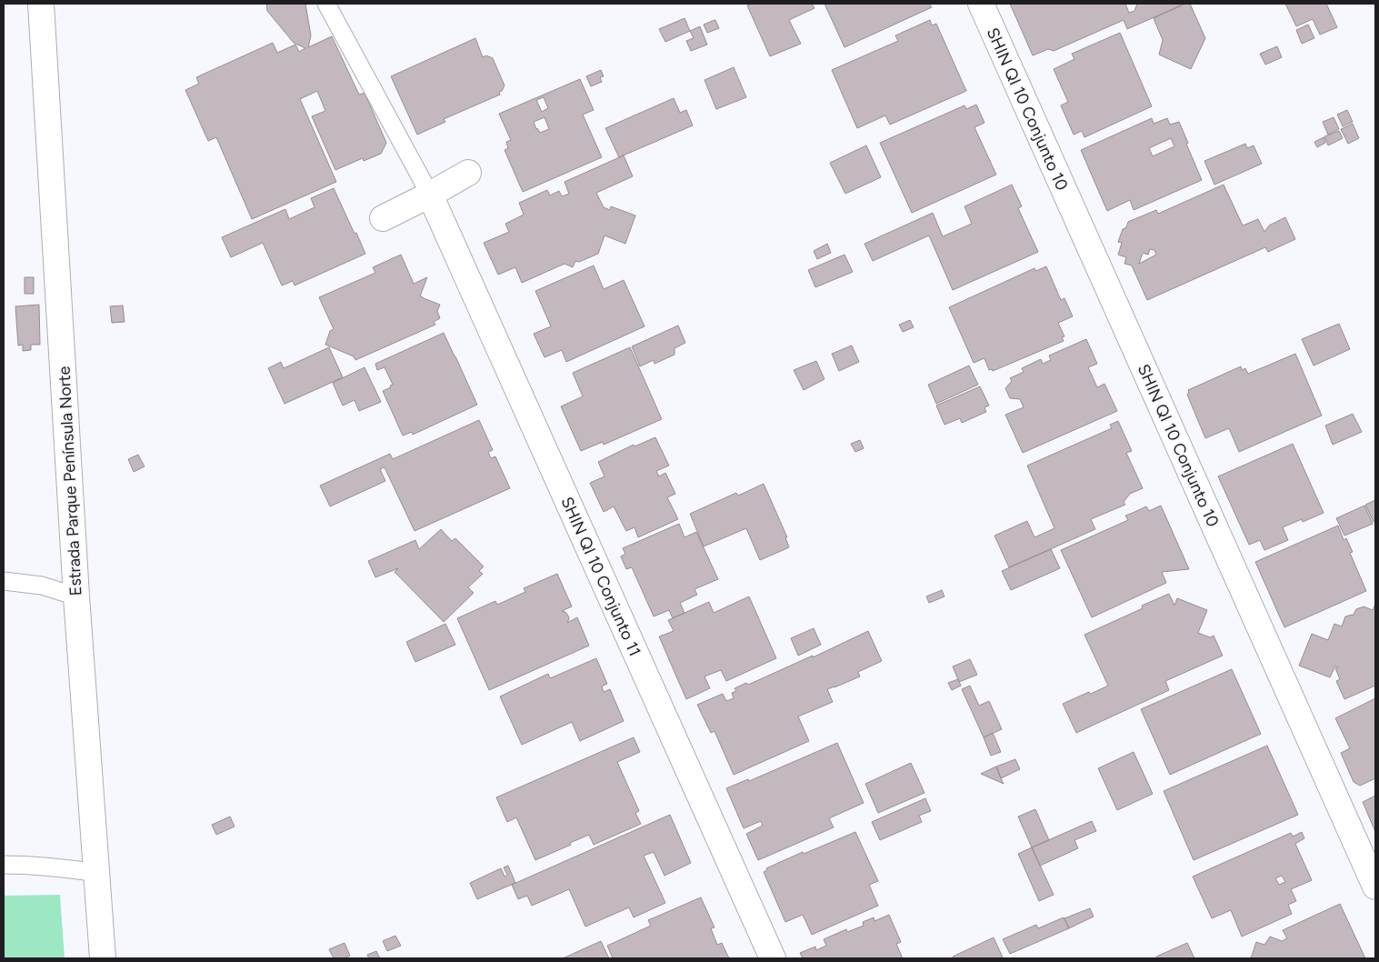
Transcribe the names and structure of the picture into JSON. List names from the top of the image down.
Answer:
{
  "streets": {
    "street": ["SHIN QI 10 Conjunto 10", "Estrada Parque Península Norte", "SHIN QI 10 Conjunto 11"]
  }
}
